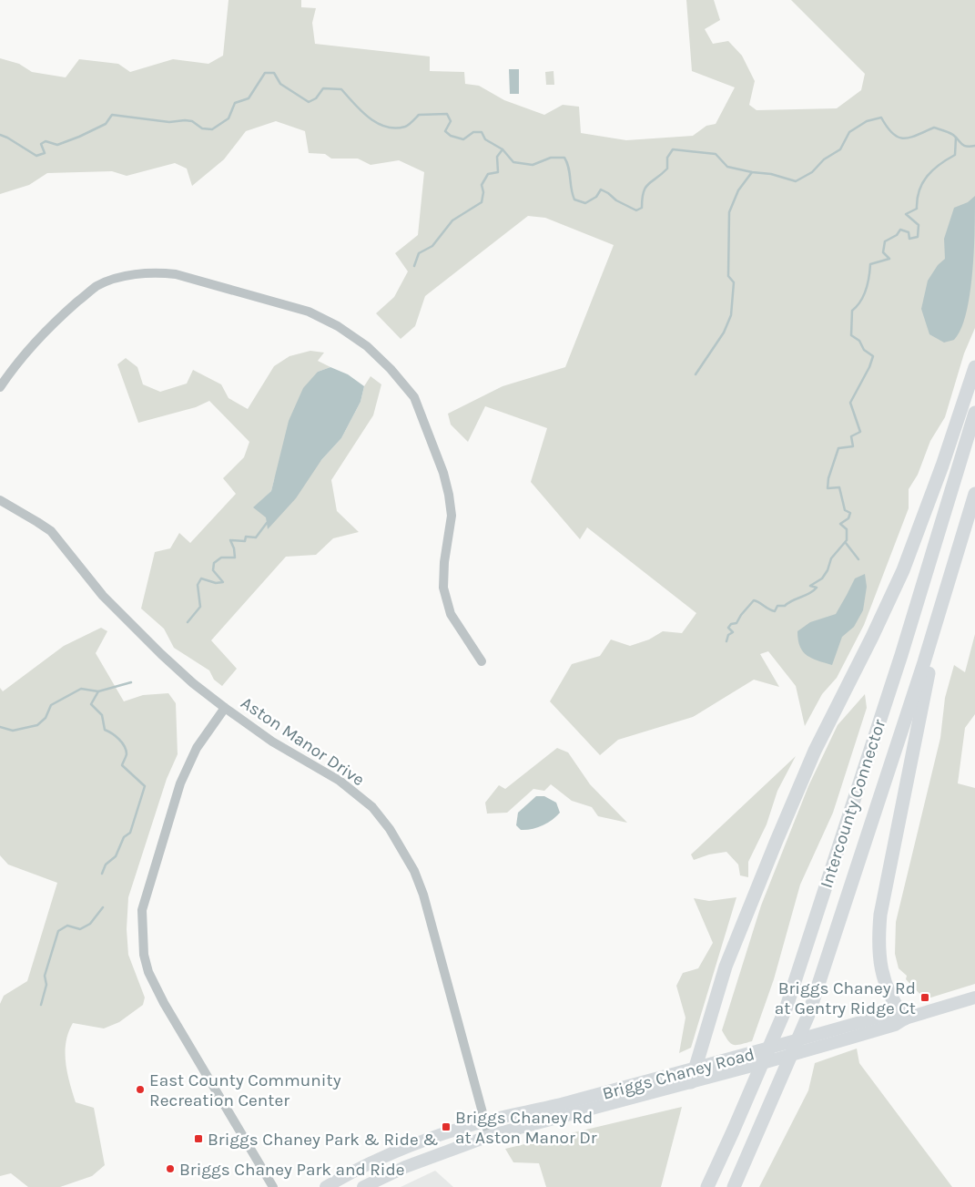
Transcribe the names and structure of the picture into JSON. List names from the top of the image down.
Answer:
{
  "streets": {
    "highway": ["Intercounty Connector"],
    "main road": ["Briggs Chaney Road"],
    "street": ["Aston Manor Drive"]
  },
  "crossings": [
    ["Aston Manor Drive", "Briggs Chaney Road"]
  ],
  "places": {
    "transit": ["Briggs Chaney Rd at Gentry Ridge Ct", "Briggs Chaney Rd at Aston Manor Dr", "Briggs Chaney Park & Ride &"],
    "other": ["East County Community Recreation Center", "Briggs Chaney Park and Ride"]
  }
}
